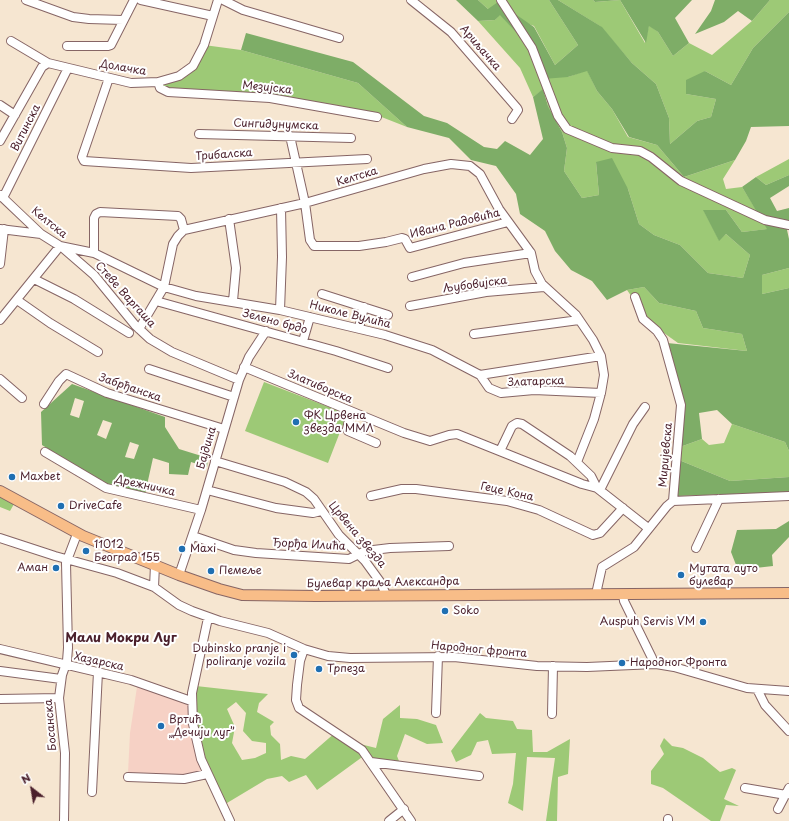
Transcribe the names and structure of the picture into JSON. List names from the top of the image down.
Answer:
{
  "streets": {
    "main road": ["Булевар краља Александра"],
    "street": [
      "Ариљачка",
      "Долачка",
      "Мезијска",
      "Сингидунумска",
      "Витинска",
      "Трибалска",
      "Келтска",
      "Ивана Радовића",
      "Љубовијска",
      "Стеве Варгаша",
      "Николе Вулића",
      "Зелено брдо",
      "Златарска",
      "Златиборска",
      "Забрђанска",
      "Бајдина",
      "Миријевска",
      "Дрежничка",
      "Геце Кона",
      "Црвена звезда",
      "Ђорђа Илића",
      "Народног фронта",
      "Хазарска",
      "Босанска"
    ]
  },
  "crossings": [
    ["Долачка", "Мезијска"],
    ["Долачка", "Витинска"],
    ["Долачка", "Трибалска"],
    ["Витинска", "Келтска"],
    ["Келтска", "Ивана Радовића"],
    ["Келтска", "Стеве Варгаша"],
    ["Келтска", "Николе Вулића"],
    ["Стеве Варгаша", "Бајдина"],
    ["Николе Вулића", "Златарска"],
    ["Зелено брдо", "Бајдина"],
    ["Златиборска", "Бајдина"],
    ["Златиборска", "Миријевска"],
    ["Златиборска", "Геце Кона"],
    ["Забрђанска", "Бајдина"],
    ["Бајдина", "Дрежничка"],
    ["Бајдина", "Црвена звезда"],
    ["Бајдина", "Ђорђа Илића"],
    ["Бајдина", "Булевар краља Александра"],
    ["Миријевска", "Булевар краља Александра"],
    ["Црвена звезда", "Ђорђа Илића"],
    ["Црвена звезда", "Булевар краља Александра"],
    ["Булевар краља Александра", "Босанска"],
    ["Народног фронта", "Босанска"],
    ["Хазарска", "Босанска"]
  ],
  "districts": ["Мали Мокри Луг"],
  "places": [
    "ФК Црвена звезда ММЛ",
    "Maxbet",
    "DriveCafe",
    "Maxi",
    "11012 Београд 155",
    "Аман",
    "Пемеље",
    "Мутата ауто булевар",
    "Soko",
    "Auspuh Servis VM",
    "Dubinsko pranje i poliranje vozila",
    "Народног Фронта",
    "Трпеза",
    "Вртић „Дечији луг”"
  ],
  "north": "top left"
}
